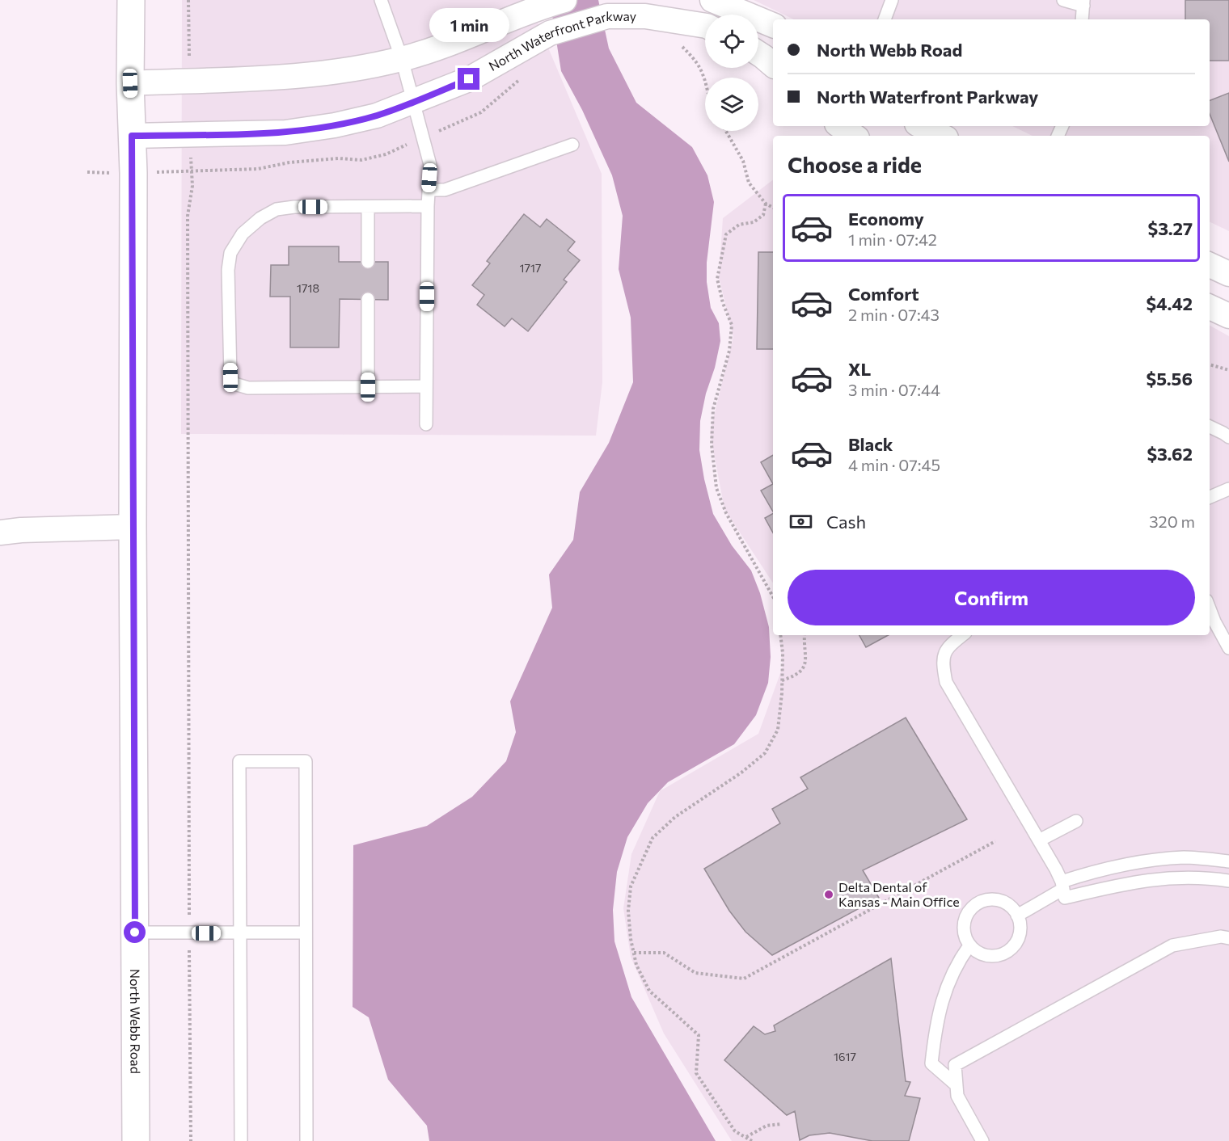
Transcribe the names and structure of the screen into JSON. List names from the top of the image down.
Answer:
{
  "streets": {
    "main road": ["North Webb Road"],
    "street": ["North Waterfront Parkway"]
  },
  "crossings": [
    ["North Waterfront Parkway", "North Webb Road"]
  ],
  "places": ["Delta Dental of Kansas - Main Office"],
  "house_numbers": ["1717", "1718", "1617"],
  "page": {
    "bubble": "1 min",
    "banner": ["North Webb Road", "North Waterfront Parkway"],
    "heading": "Choose a ride",
    "list": [
      {
        "name": "Economy",
        "note": "1 min · 07:42",
        "value": "$3.27"
      },
      {
        "name": "Comfort",
        "note": "2 min · 07:43",
        "value": "$4.42"
      },
      {
        "name": "XL",
        "note": "3 min · 07:44",
        "value": "$5.56"
      },
      {
        "name": "Black",
        "note": "4 min · 07:45",
        "value": "$3.62"
      }
    ],
    "pay": ["Cash", "320 m"],
    "buttons": "Confirm"
  }
}
